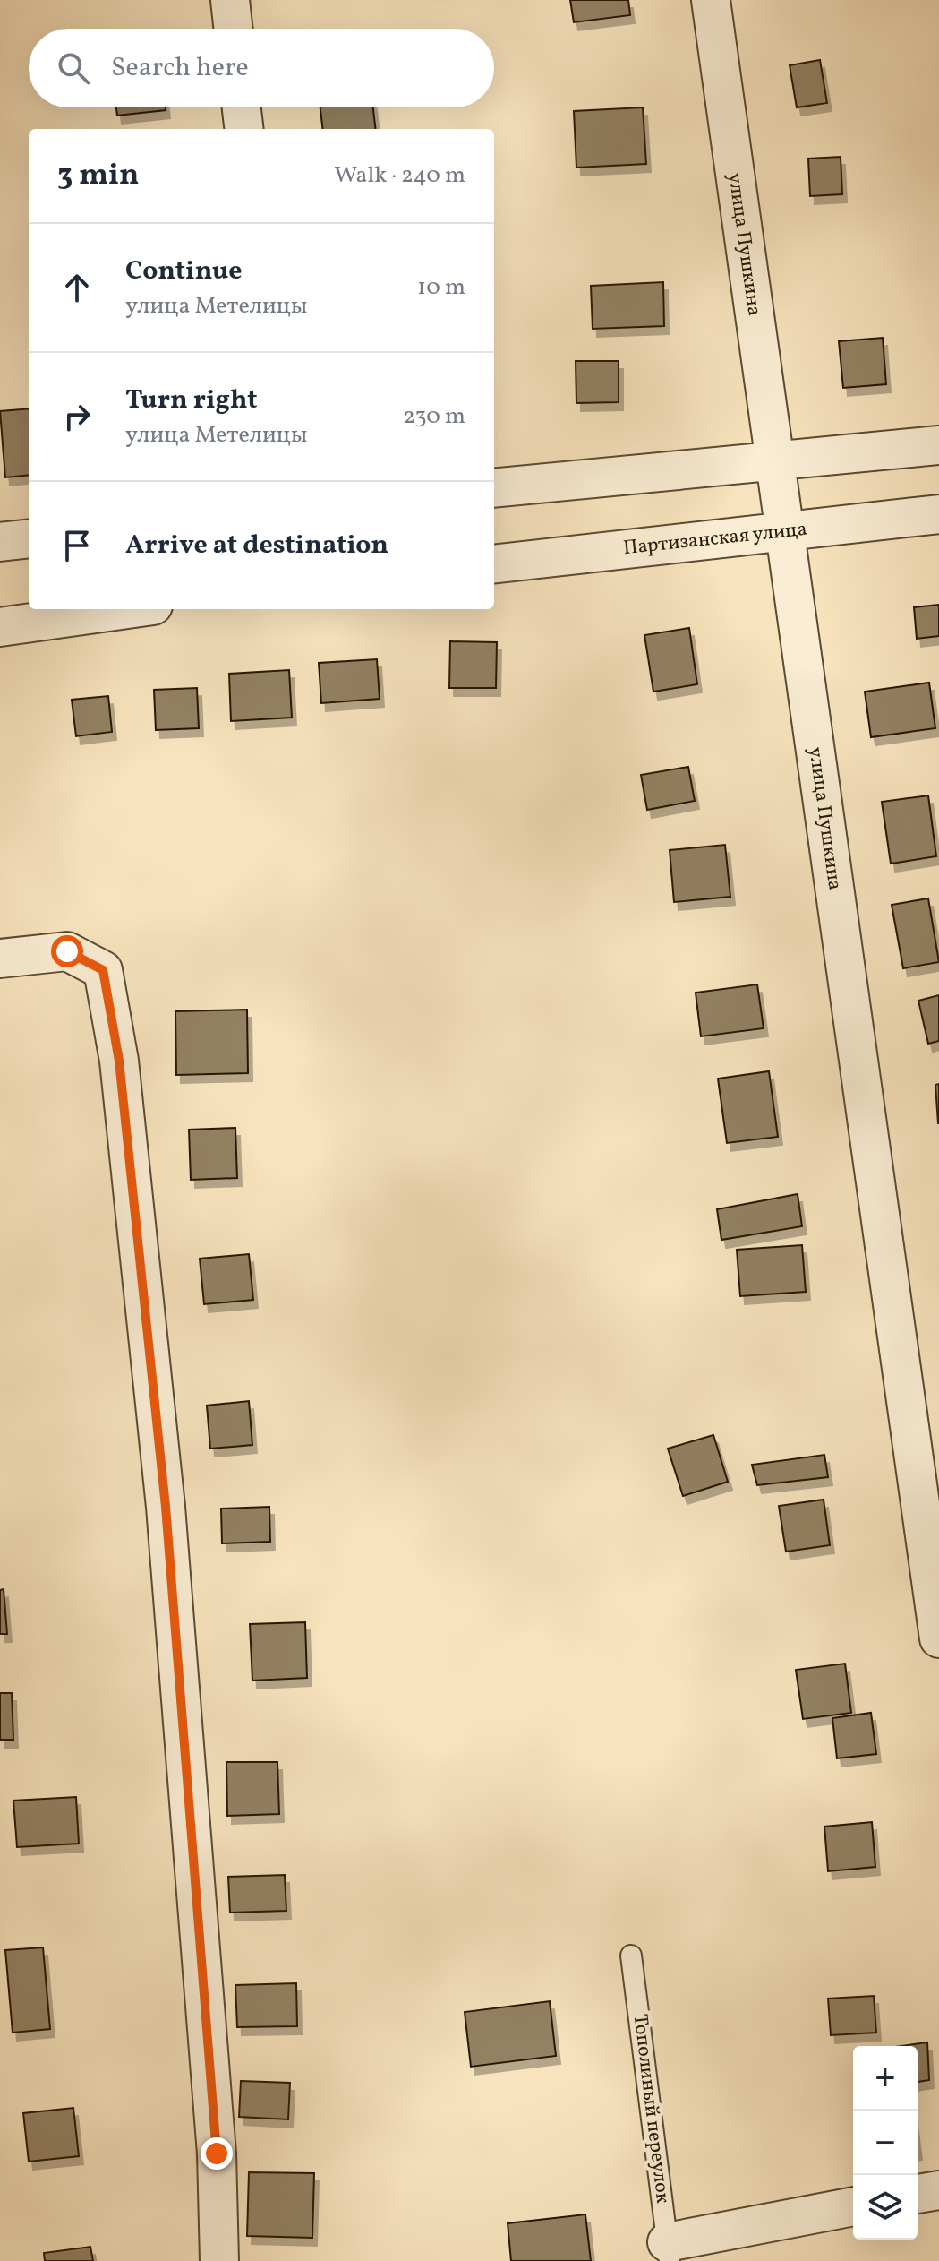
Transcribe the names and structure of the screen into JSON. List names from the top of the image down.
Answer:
{
  "streets": {
    "street": ["улица Пушкина", "Партизанская улица"],
    "lane": ["Тополиный переулок"]
  },
  "crossings": [
    ["улица Пушкина", "Партизанская улица"]
  ],
  "page": {
    "search": "Search here",
    "heading": ["3 min", "Walk · 240 m"],
    "list": [
      ["Continue", "улица Метелицы", "10 m"],
      ["Turn right", "улица Метелицы", "230 m"],
      "Arrive at destination"
    ],
    "map_buttons": ["+", "−"]
  }
}
